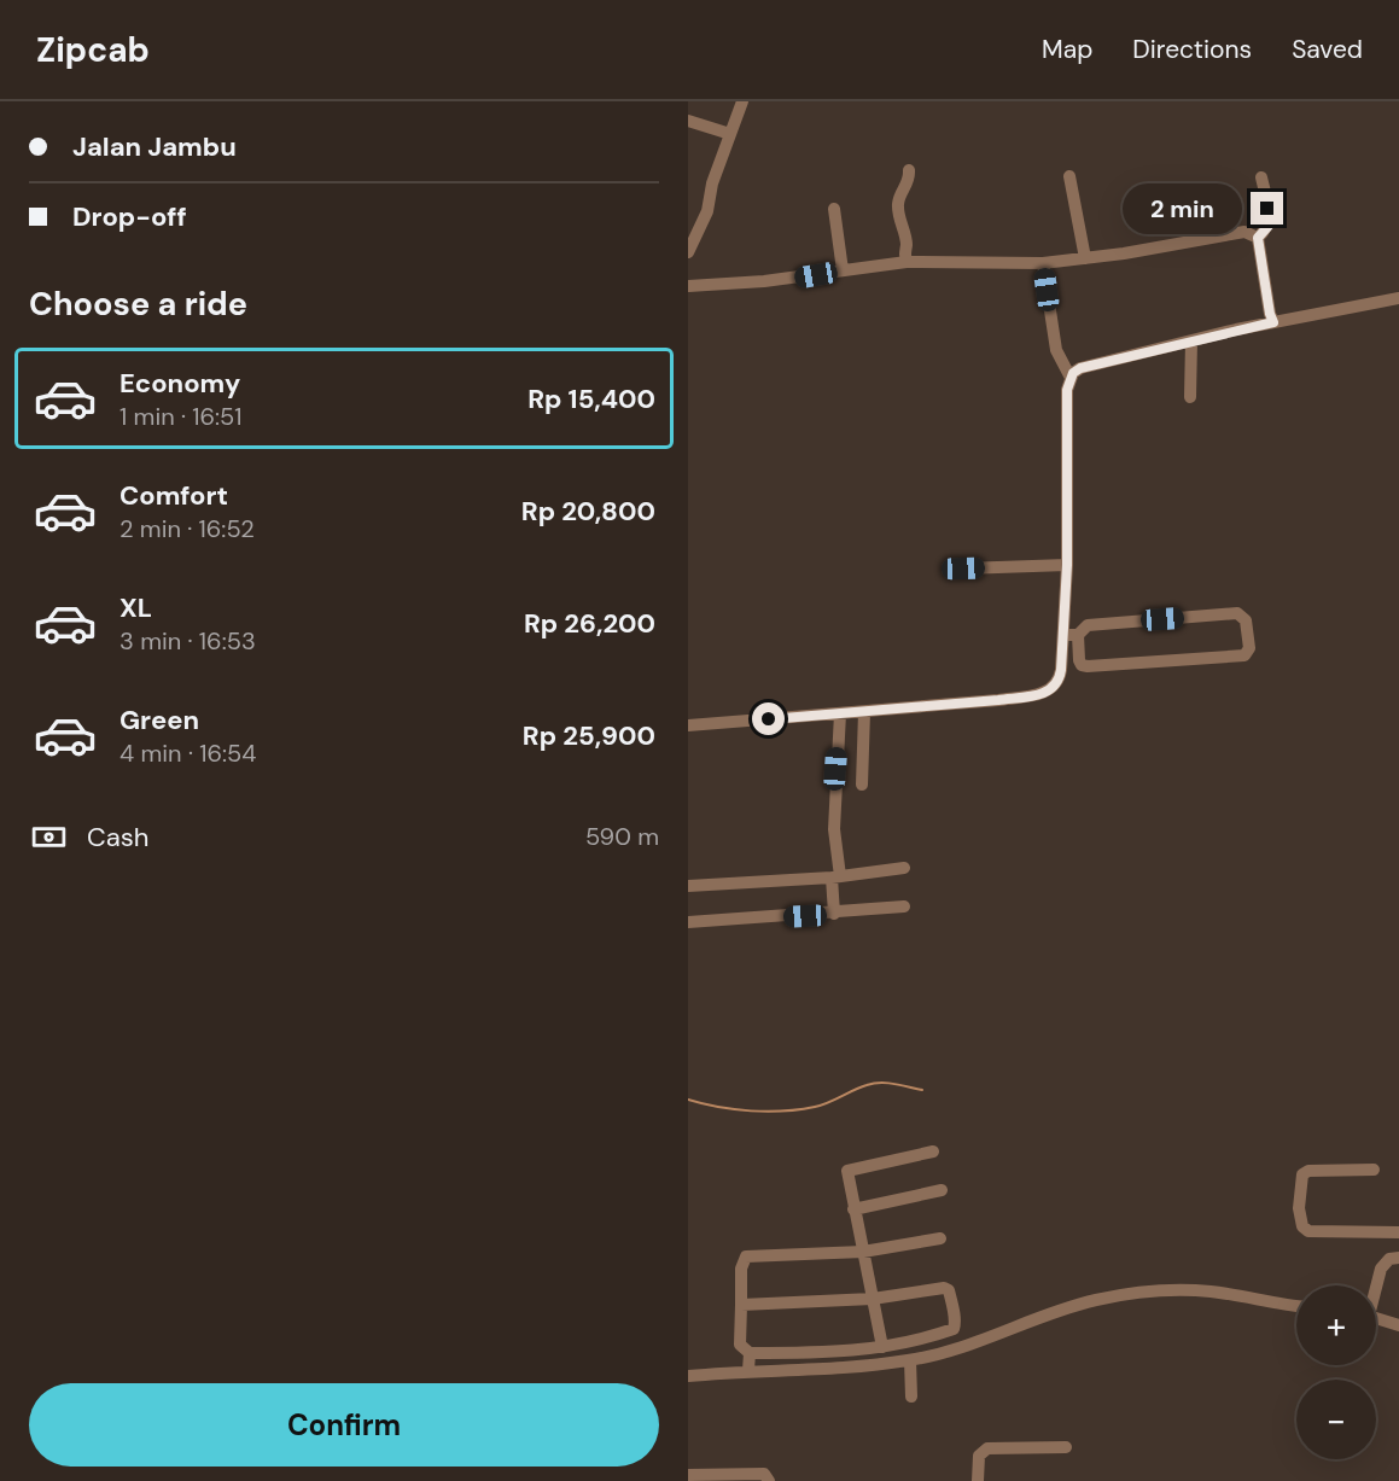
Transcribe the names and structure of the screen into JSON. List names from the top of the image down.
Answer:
{
  "page": {
    "header": "Zipcab",
    "nav": ["Map", "Directions", "Saved"],
    "banner": ["Jalan Jambu", "Drop-off"],
    "bubble": "2 min",
    "heading": "Choose a ride",
    "list": [
      {
        "name": "Economy",
        "note": "1 min · 16:51",
        "value": "Rp 15,400"
      },
      {
        "name": "Comfort",
        "note": "2 min · 16:52",
        "value": "Rp 20,800"
      },
      {
        "name": "XL",
        "note": "3 min · 16:53",
        "value": "Rp 26,200"
      },
      {
        "name": "Green",
        "note": "4 min · 16:54",
        "value": "Rp 25,900"
      }
    ],
    "pay": ["Cash", "590 m"],
    "map_buttons": ["+", "−"],
    "buttons": "Confirm"
  }
}
